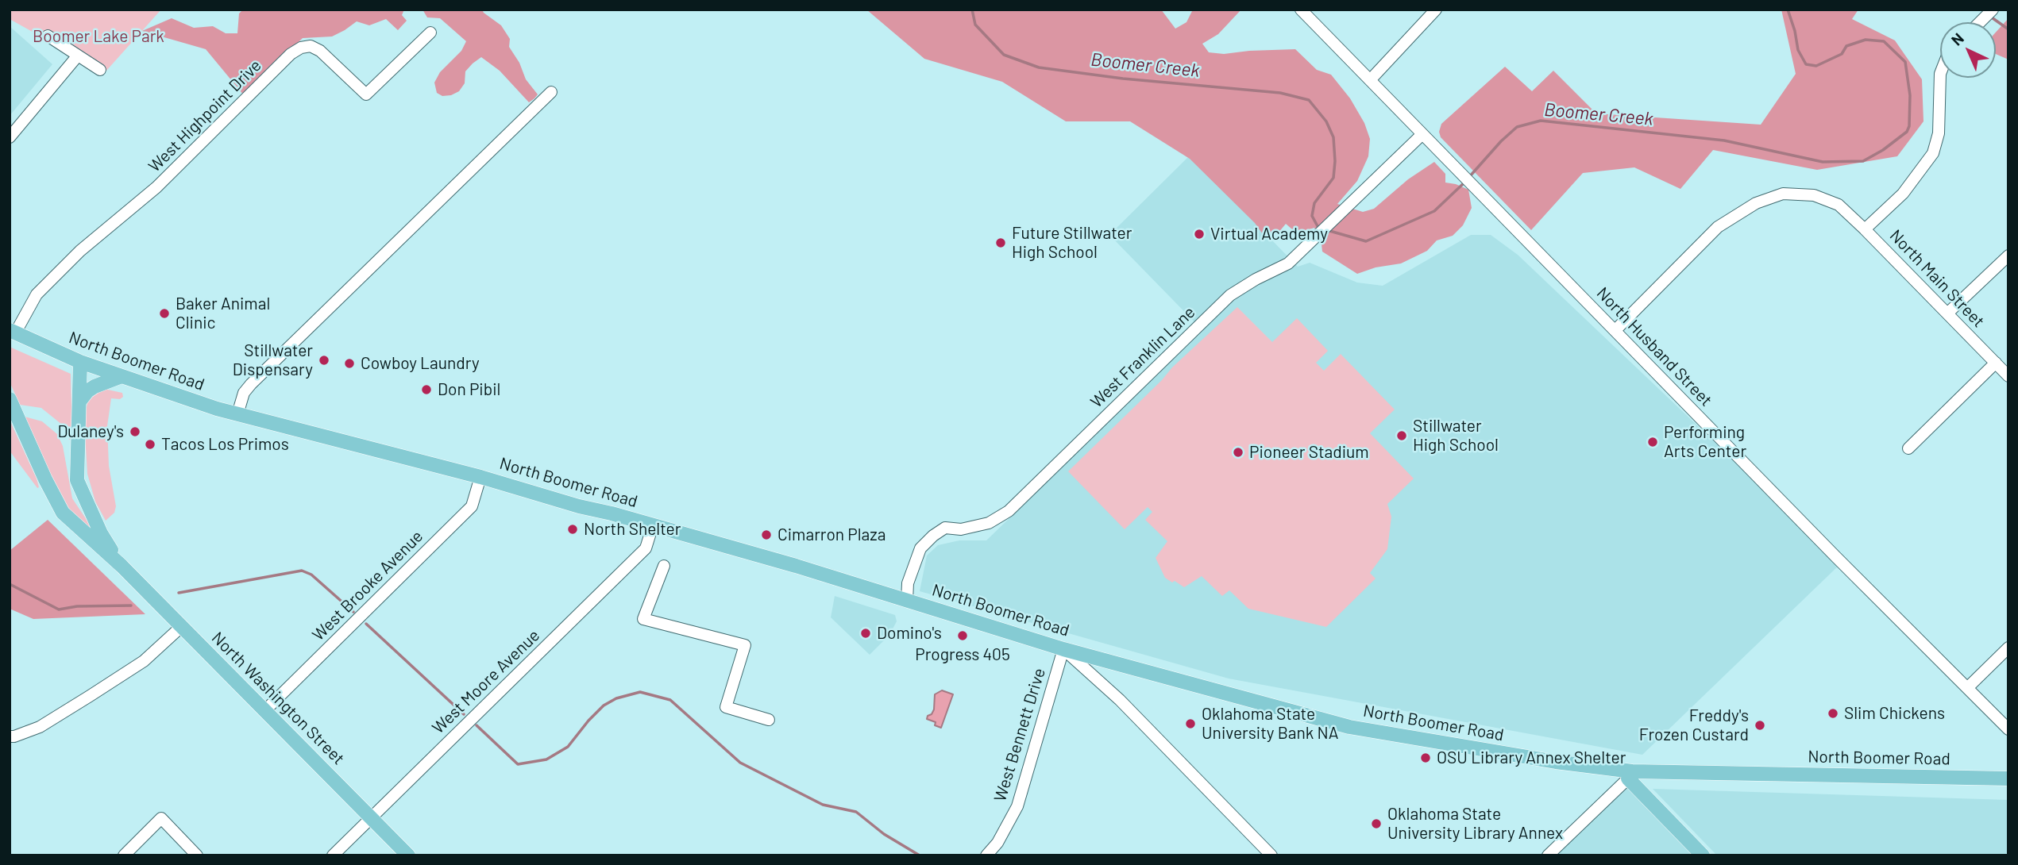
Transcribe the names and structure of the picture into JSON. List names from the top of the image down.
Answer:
{
  "streets": {
    "main road": ["North Boomer Road", "North Washington Street"],
    "street": [
      "West Highpoint Drive",
      "North Main Street",
      "North Husband Street",
      "West Franklin Lane",
      "West Brooke Avenue",
      "West Moore Avenue",
      "West Bennett Drive"
    ]
  },
  "crossings": [
    ["West Highpoint Drive", "North Boomer Road"],
    ["North Main Street", "North Husband Street"],
    ["North Husband Street", "West Franklin Lane"],
    ["West Franklin Lane", "North Boomer Road"],
    ["North Boomer Road", "West Brooke Avenue"],
    ["North Boomer Road", "West Moore Avenue"],
    ["North Boomer Road", "North Washington Street"],
    ["North Boomer Road", "West Bennett Drive"],
    ["West Brooke Avenue", "North Washington Street"],
    ["West Moore Avenue", "North Washington Street"]
  ],
  "water": ["Boomer Creek"],
  "parks": ["Boomer Lake Park"],
  "places": [
    "Virtual Academy",
    "Future Stillwater High School",
    "Baker Animal Clinic",
    "Stillwater Dispensary",
    "Cowboy Laundry",
    "Don Pibil",
    "Dulaney's",
    "Stillwater High School",
    "Performing Arts Center",
    "Tacos Los Primos",
    "Pioneer Stadium",
    "North Shelter",
    "Cimarron Plaza",
    "Domino's",
    "Progress 405",
    "Slim Chickens",
    "Oklahoma State University Bank NA",
    "Freddy's Frozen Custard",
    "OSU Library Annex Shelter",
    "Oklahoma State University Library Annex"
  ],
  "north": "top left"
}
